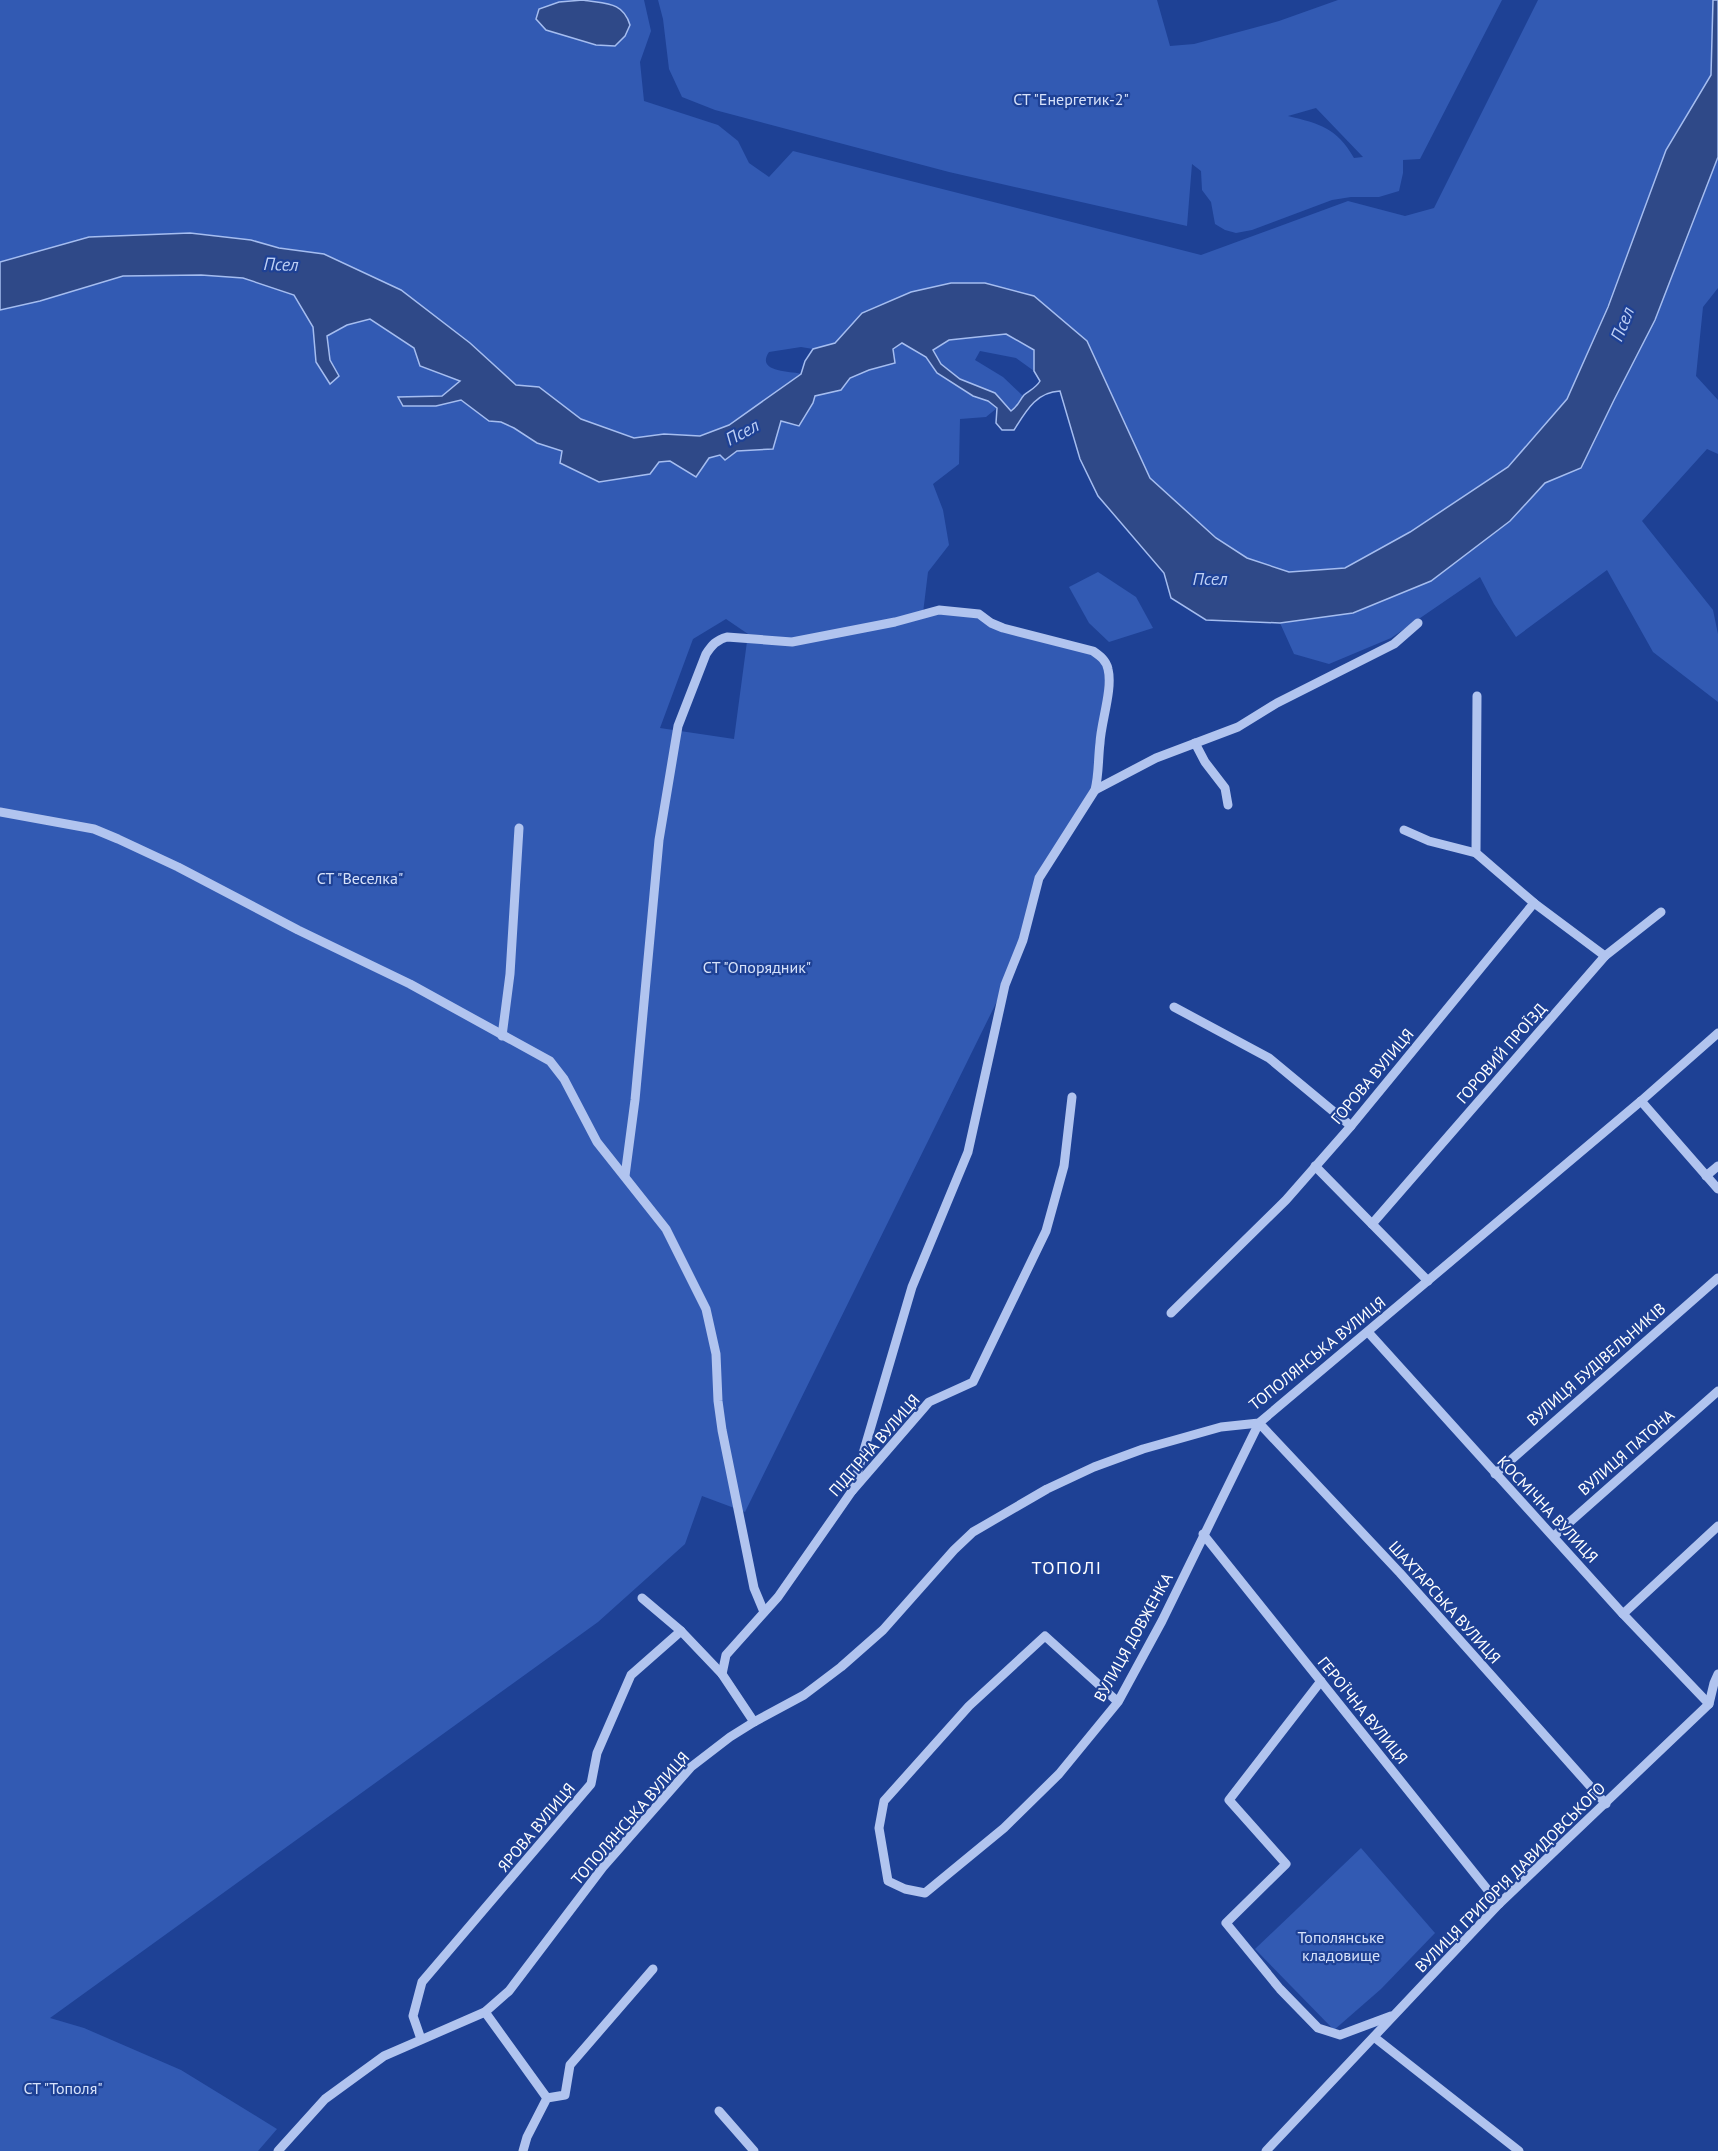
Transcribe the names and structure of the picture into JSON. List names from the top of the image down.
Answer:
{
  "streets": {
    "street": [
      "ГОРОВИЙ ПРОЇЗД",
      "ГОРОВА ВУЛИЦЯ",
      "ТОПОЛЯНСЬКА ВУЛИЦЯ",
      "ВУЛИЦЯ БУДІВЕЛЬНИКІВ",
      "ПІДГІРНА ВУЛИЦЯ",
      "ВУЛИЦЯ ПАТОНА",
      "КОСМІЧНА ВУЛИЦЯ",
      "ШАХТАРСЬКА ВУЛИЦЯ",
      "ВУЛИЦЯ ДОВЖЕНКА",
      "ГЕРОЇЧНА ВУЛИЦЯ",
      "ЯРОВА ВУЛИЦЯ",
      "ВУЛИЦЯ ГРИГОРІЯ ДАВИДОВСЬКОГО"
    ]
  },
  "crossings": [
    ["ТОПОЛЯНСЬКА ВУЛИЦЯ", "КОСМІЧНА ВУЛИЦЯ"],
    ["ТОПОЛЯНСЬКА ВУЛИЦЯ", "ШАХТАРСЬКА ВУЛИЦЯ"],
    ["ТОПОЛЯНСЬКА ВУЛИЦЯ", "ВУЛИЦЯ ДОВЖЕНКА"],
    ["ТОПОЛЯНСЬКА ВУЛИЦЯ", "ЯРОВА ВУЛИЦЯ"],
    ["ВУЛИЦЯ БУДІВЕЛЬНИКІВ", "КОСМІЧНА ВУЛИЦЯ"],
    ["ВУЛИЦЯ ПАТОНА", "КОСМІЧНА ВУЛИЦЯ"],
    ["КОСМІЧНА ВУЛИЦЯ", "ВУЛИЦЯ ГРИГОРІЯ ДАВИДОВСЬКОГО"],
    ["ШАХТАРСЬКА ВУЛИЦЯ", "ВУЛИЦЯ ДОВЖЕНКА"],
    ["ШАХТАРСЬКА ВУЛИЦЯ", "ВУЛИЦЯ ГРИГОРІЯ ДАВИДОВСЬКОГО"],
    ["ВУЛИЦЯ ДОВЖЕНКА", "ГЕРОЇЧНА ВУЛИЦЯ"],
    ["ГЕРОЇЧНА ВУЛИЦЯ", "ВУЛИЦЯ ГРИГОРІЯ ДАВИДОВСЬКОГО"]
  ],
  "districts": ["ТОПОЛІ"],
  "water": ["Псел"],
  "parks": [
    "СТ \"Енергетик-2\"",
    "СТ \"Веселка\"",
    "СТ \"Опорядник\"",
    "Тополянське кладовище",
    "СТ \"Тополя\""
  ]
}
